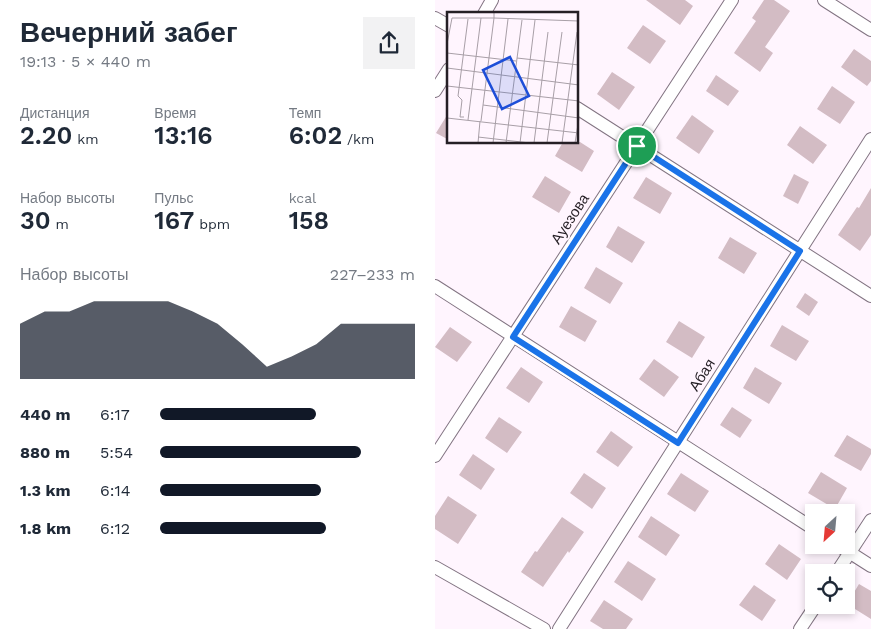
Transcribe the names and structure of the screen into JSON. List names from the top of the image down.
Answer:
{
  "streets": {
    "street": ["Ауезова", "Абая"]
  },
  "north": "bottom left",
  "page": {
    "heading": ["Вечерний забег", "19:13 · 5 × 440 m"],
    "stats": [
      ["Дистанция", "2.20 km"],
      ["Время", "13:16"],
      ["Темп", "6:02 /km"],
      ["Набор высоты", "30 m"],
      ["Пульс", "167 bpm"],
      ["kcal", "158"]
    ],
    "chart": ["Набор высоты", "227–233 m"],
    "list": [
      {
        "name": "440 m",
        "note": "6:17"
      },
      {
        "name": "880 m",
        "note": "5:54"
      },
      {
        "name": "1.3 km",
        "note": "6:14"
      },
      {
        "name": "1.8 km",
        "note": "6:12"
      }
    ]
  }
}
